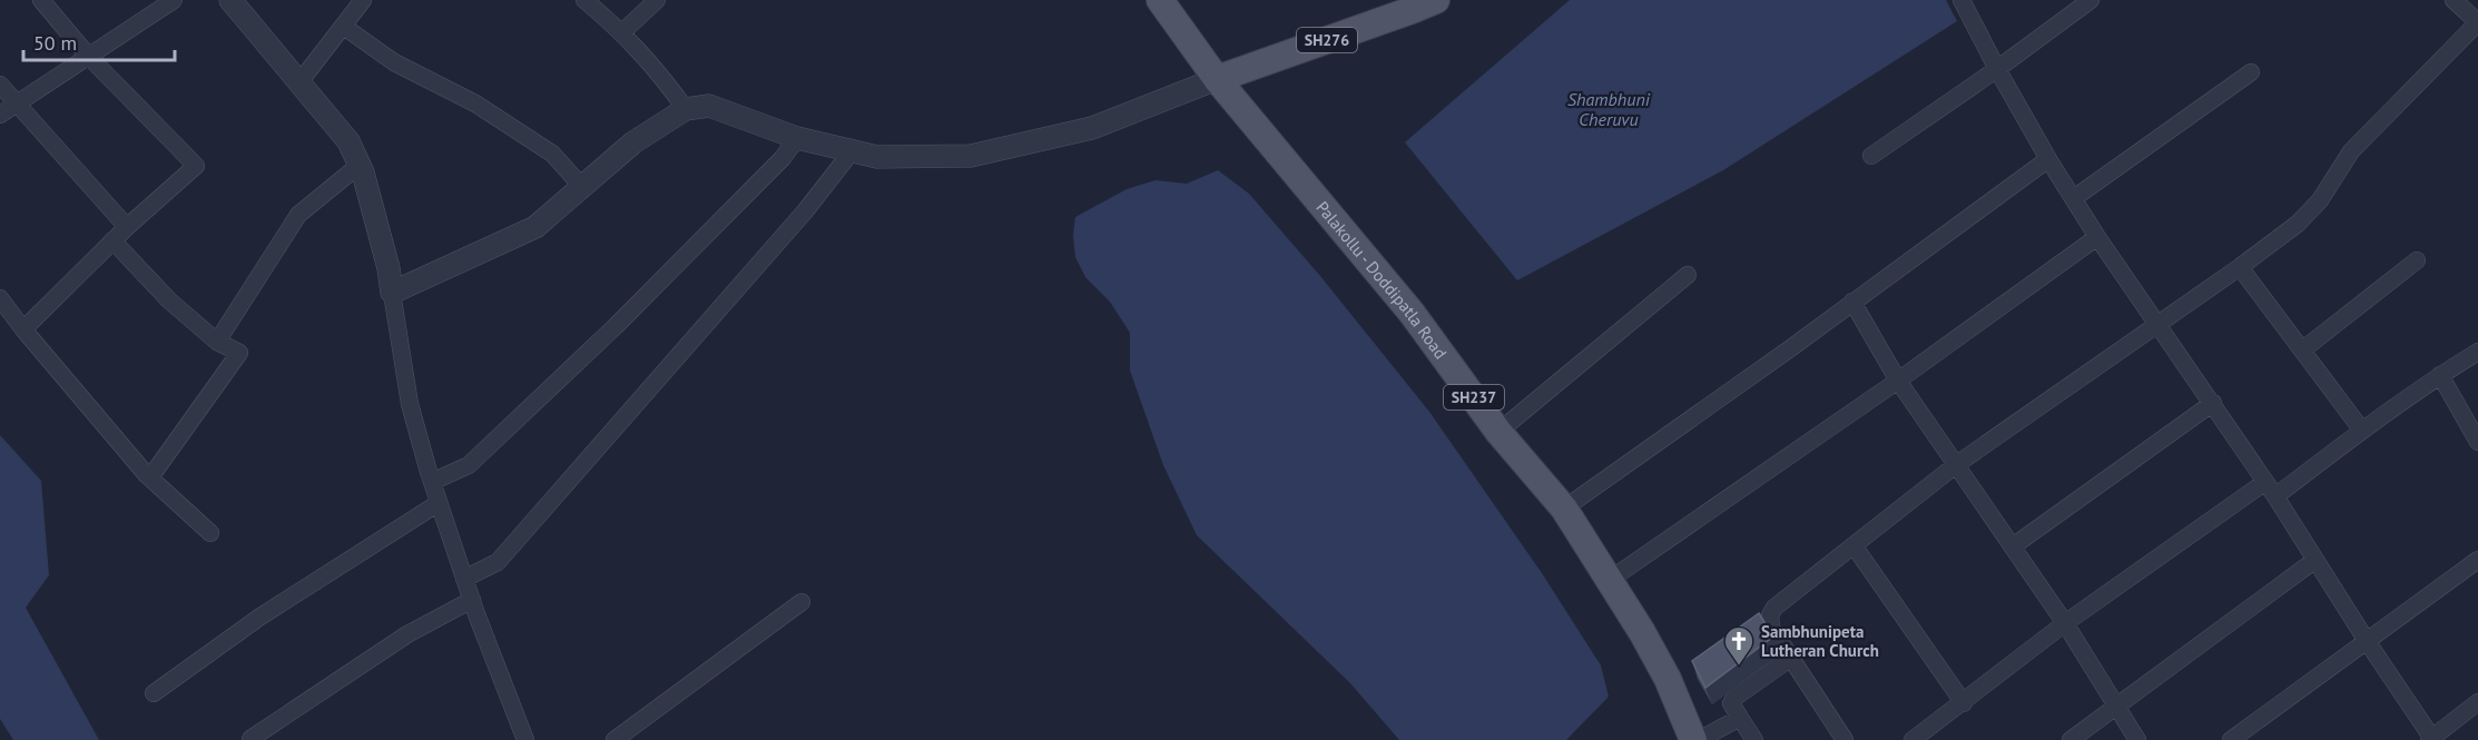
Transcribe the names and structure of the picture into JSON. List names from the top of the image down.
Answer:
{
  "streets": {
    "main road": ["SH276", "Palakollu - Doddipatla Road", "SH237"]
  },
  "crossings": [
    ["SH276", "Palakollu - Doddipatla Road"]
  ],
  "water": ["Shambhuni Cheruvu"],
  "places": {
    "church": ["Sambhunipeta Lutheran Church"]
  },
  "scale_bar": "50 m"
}
